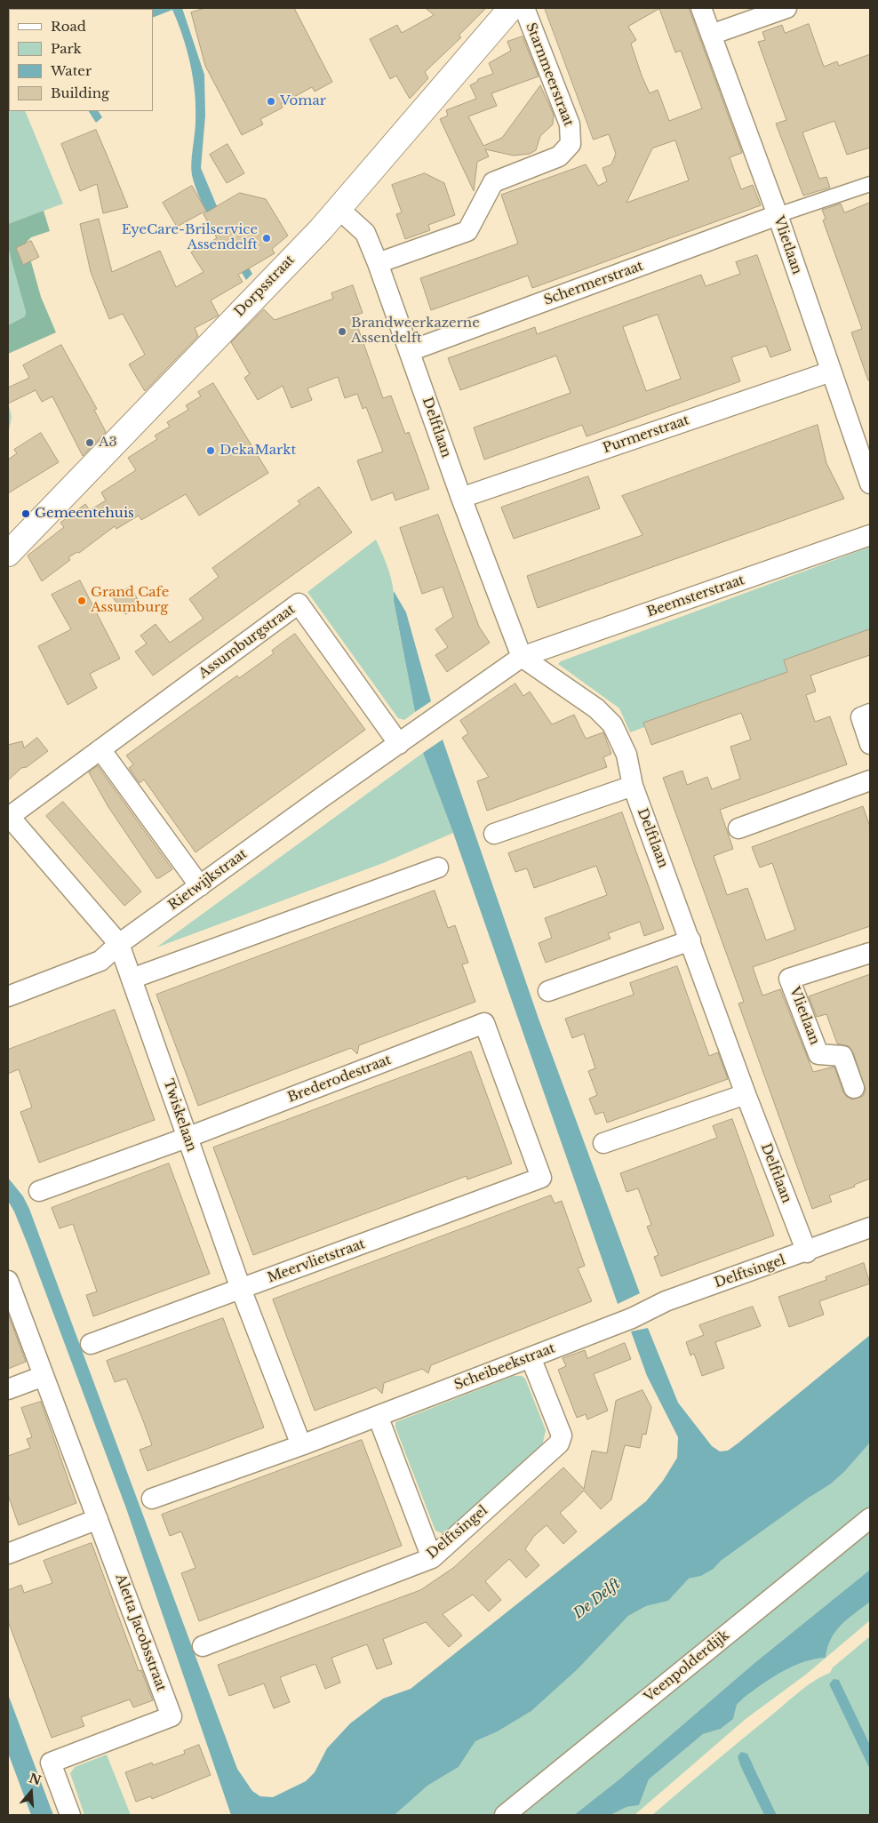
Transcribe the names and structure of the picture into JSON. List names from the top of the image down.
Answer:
{
  "streets": {
    "street": [
      "Starnmeerstraat",
      "Vlietlaan",
      "Schermerstraat",
      "Dorpsstraat",
      "Delftlaan",
      "Purmerstraat",
      "Beemsterstraat",
      "Assumburgstraat",
      "Rietwijkstraat",
      "Brederodestraat",
      "Twiskelaan",
      "Meervlietstraat",
      "Delftsingel",
      "Scheibeekstraat",
      "Aletta Jacobsstraat",
      "Veenpolderdijk"
    ]
  },
  "crossings": [
    ["Starnmeerstraat", "Delftlaan"],
    ["Vlietlaan", "Schermerstraat"],
    ["Vlietlaan", "Purmerstraat"],
    ["Schermerstraat", "Delftlaan"],
    ["Dorpsstraat", "Delftlaan"],
    ["Delftlaan", "Purmerstraat"],
    ["Delftlaan", "Beemsterstraat"],
    ["Delftlaan", "Delftsingel"],
    ["Assumburgstraat", "Rietwijkstraat"],
    ["Assumburgstraat", "Twiskelaan"],
    ["Rietwijkstraat", "Twiskelaan"],
    ["Brederodestraat", "Twiskelaan"],
    ["Brederodestraat", "Meervlietstraat"],
    ["Twiskelaan", "Meervlietstraat"],
    ["Twiskelaan", "Scheibeekstraat"],
    ["Delftsingel", "Scheibeekstraat"]
  ],
  "water": ["De Delft"],
  "places": [
    "Vomar",
    "EyeCare-Brilservice Assendelft",
    "Brandweerkazerne Assendelft",
    "A3",
    "DekaMarkt",
    "Gemeentehuis",
    "Grand Cafe Assumburg"
  ],
  "legend": [
    "Road",
    "Park",
    "Water",
    "Building"
  ],
  "north": "top"
}
